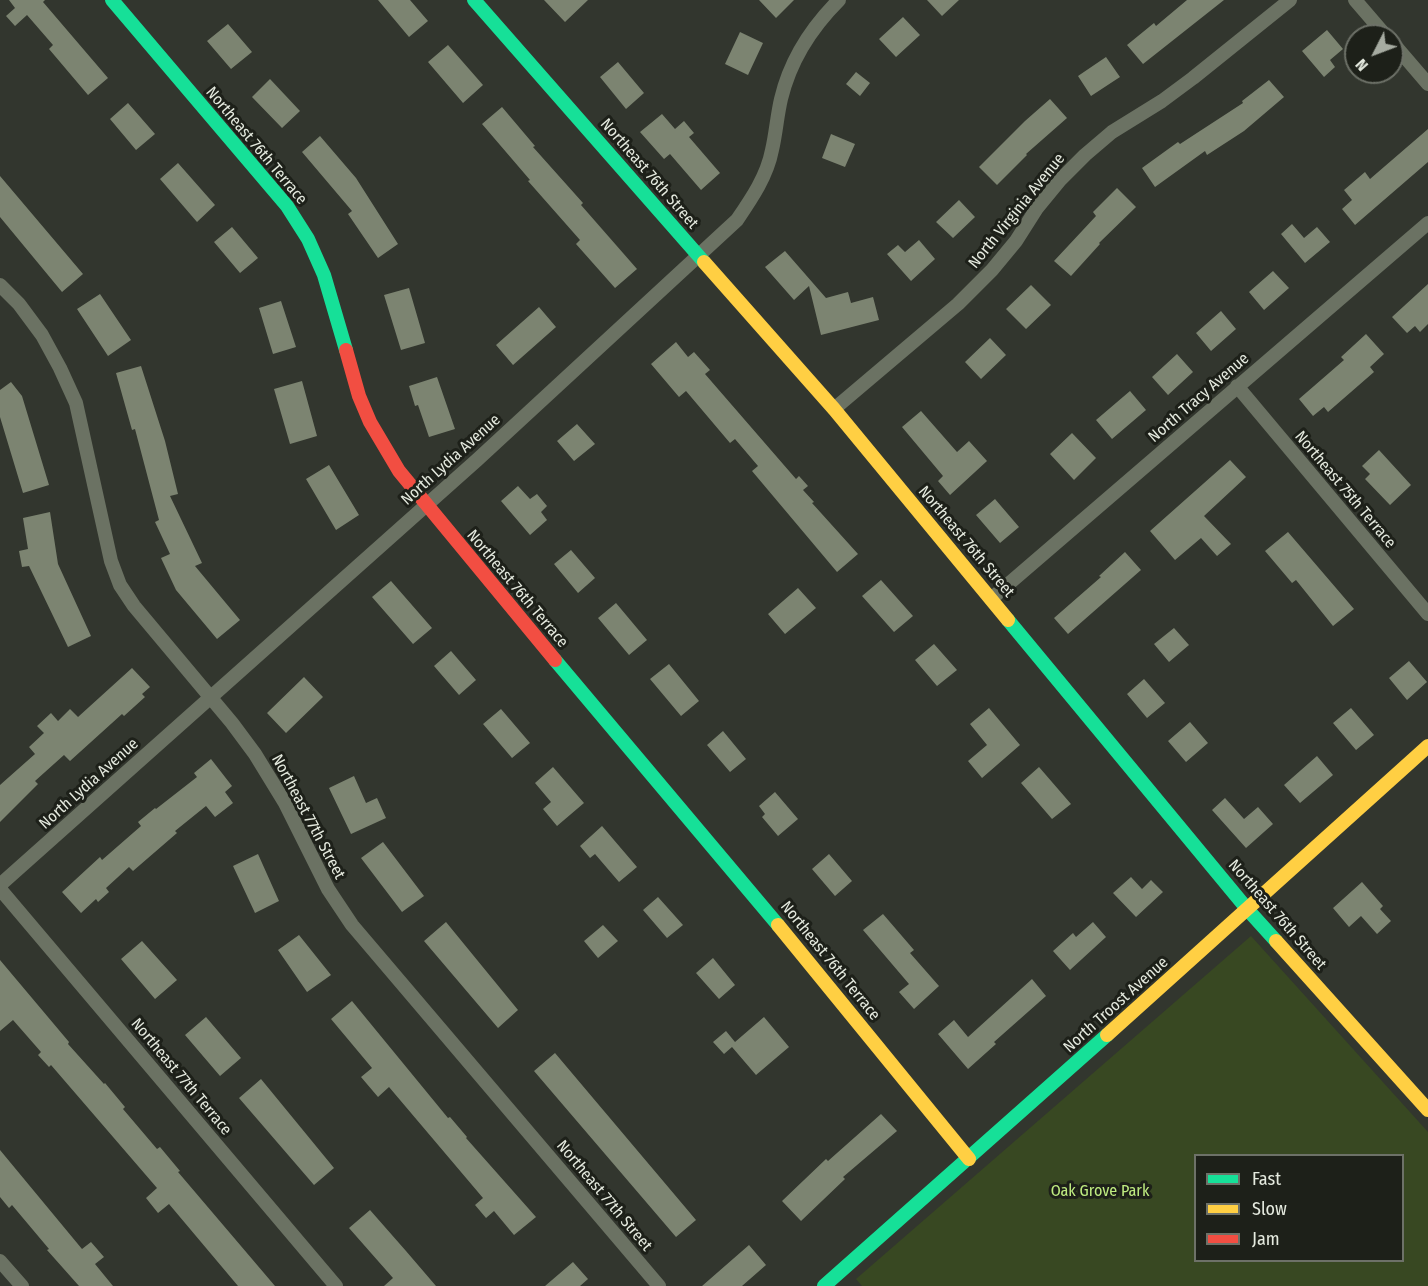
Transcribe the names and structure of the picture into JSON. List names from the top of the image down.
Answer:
{
  "streets": {
    "street": [
      "Northeast 76th Terrace",
      "Northeast 76th Street",
      "North Virginia Avenue",
      "North Tracy Avenue",
      "North Lydia Avenue",
      "Northeast 75th Terrace",
      "Northeast 77th Street",
      "North Troost Avenue",
      "Northeast 77th Terrace"
    ]
  },
  "crossings": [
    ["Northeast 76th Terrace", "North Lydia Avenue"],
    ["Northeast 76th Terrace", "North Troost Avenue"],
    ["Northeast 76th Street", "North Virginia Avenue"],
    ["Northeast 76th Street", "North Tracy Avenue"],
    ["Northeast 76th Street", "North Lydia Avenue"],
    ["Northeast 76th Street", "North Troost Avenue"],
    ["North Tracy Avenue", "Northeast 75th Terrace"],
    ["North Lydia Avenue", "Northeast 77th Street"],
    ["North Lydia Avenue", "Northeast 77th Terrace"]
  ],
  "parks": ["Oak Grove Park"],
  "legend": ["Fast", "Slow", "Jam"],
  "north": "bottom left"
}
